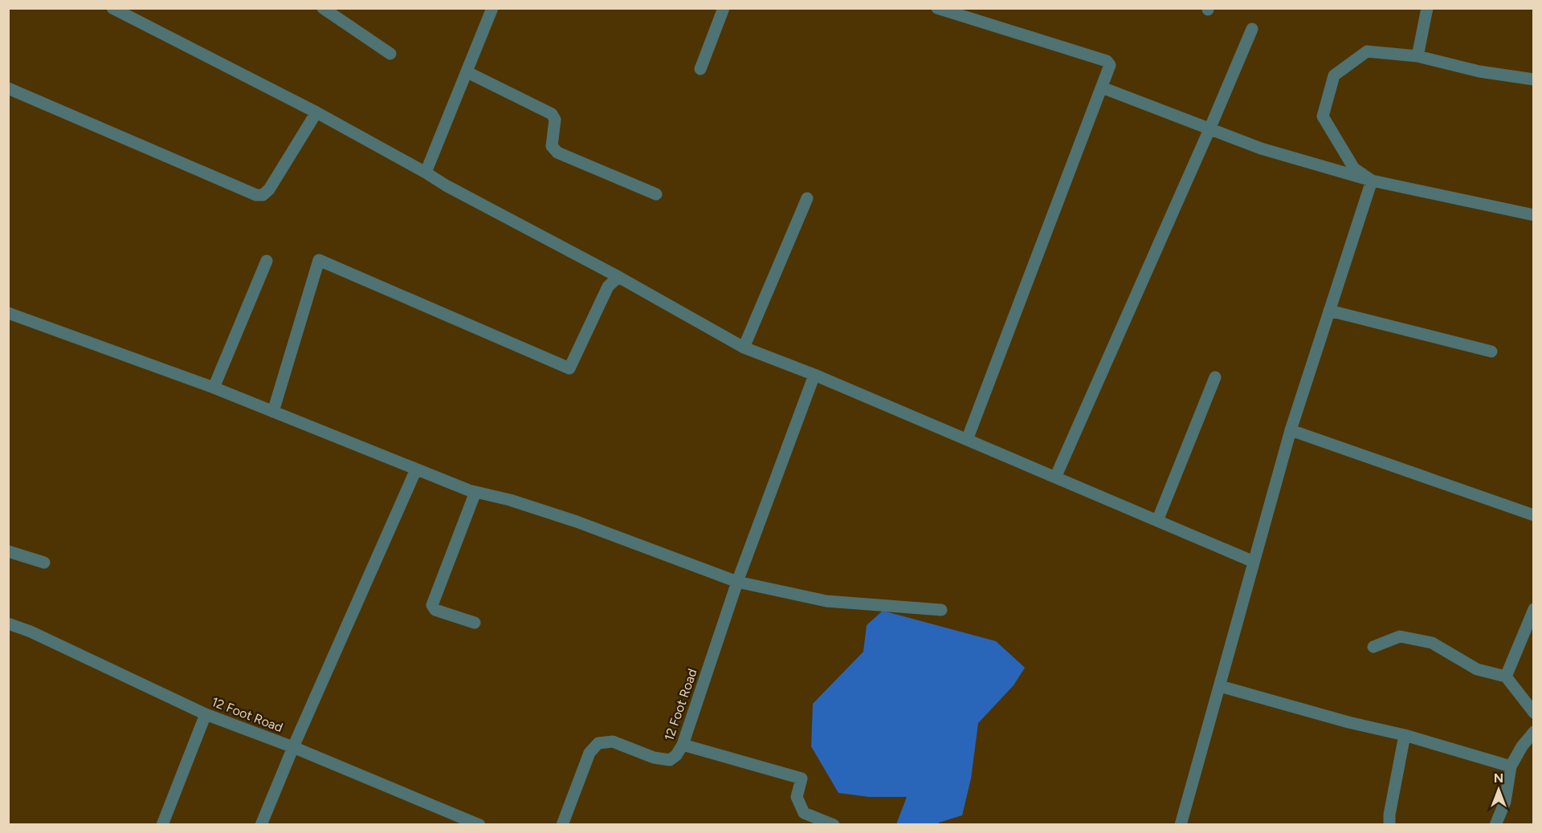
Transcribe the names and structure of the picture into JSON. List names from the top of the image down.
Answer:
{
  "streets": {
    "street": ["12 Foot Road"]
  },
  "north": "top"
}
